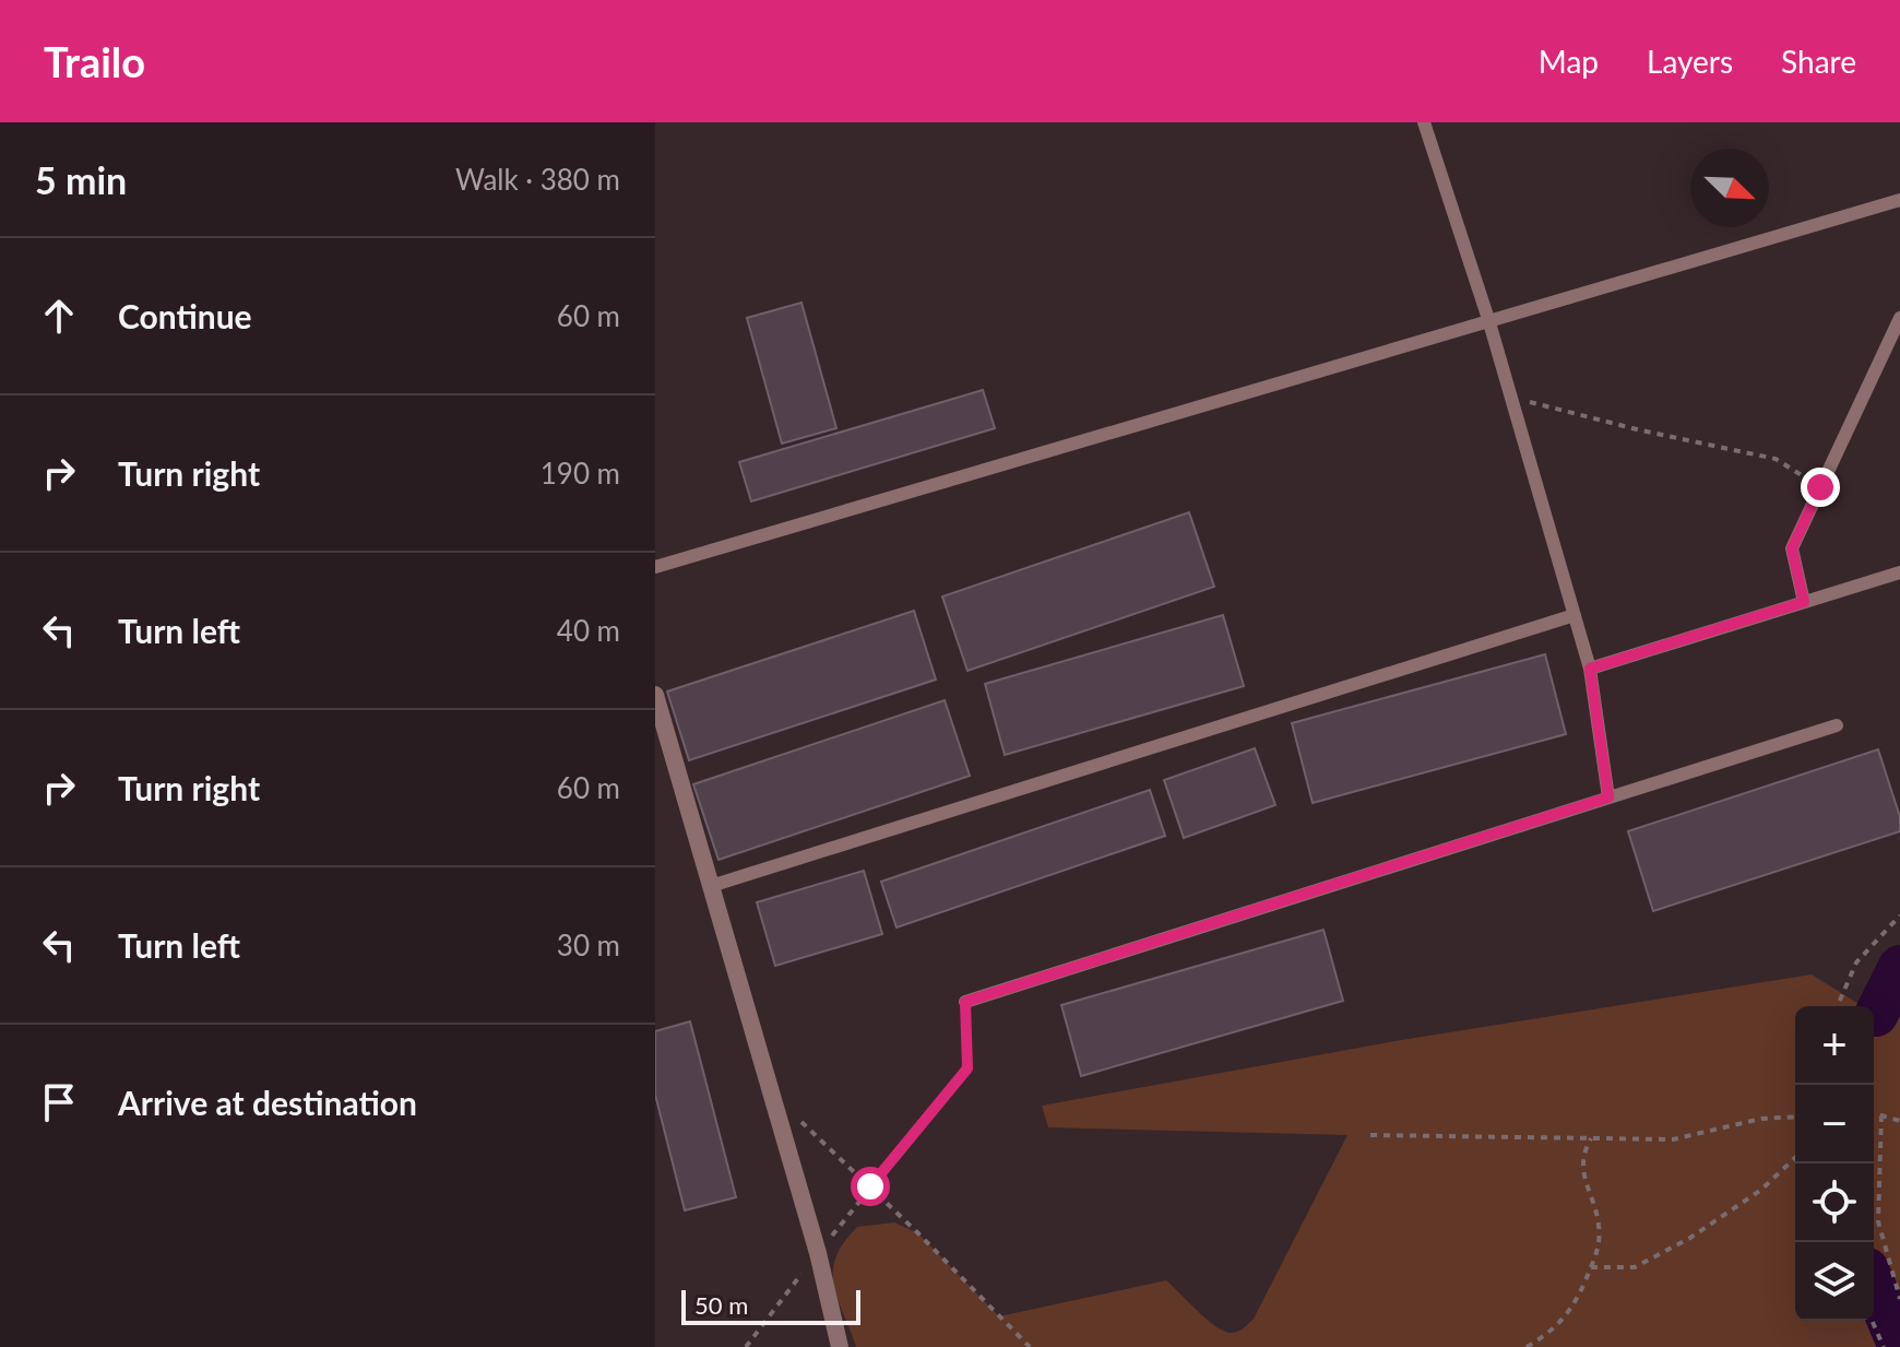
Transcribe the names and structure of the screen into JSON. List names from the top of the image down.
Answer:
{
  "scale_bar": "50 m",
  "north": "bottom right",
  "page": {
    "header": "Trailo",
    "nav": ["Map", "Layers", "Share"],
    "heading": ["5 min", "Walk · 380 m"],
    "list": [
      ["Continue", "60 m"],
      ["Turn right", "190 m"],
      ["Turn left", "40 m"],
      ["Turn right", "60 m"],
      ["Turn left", "30 m"],
      "Arrive at destination"
    ],
    "map_buttons": ["+", "−"],
    "scale": "50 m"
  }
}
